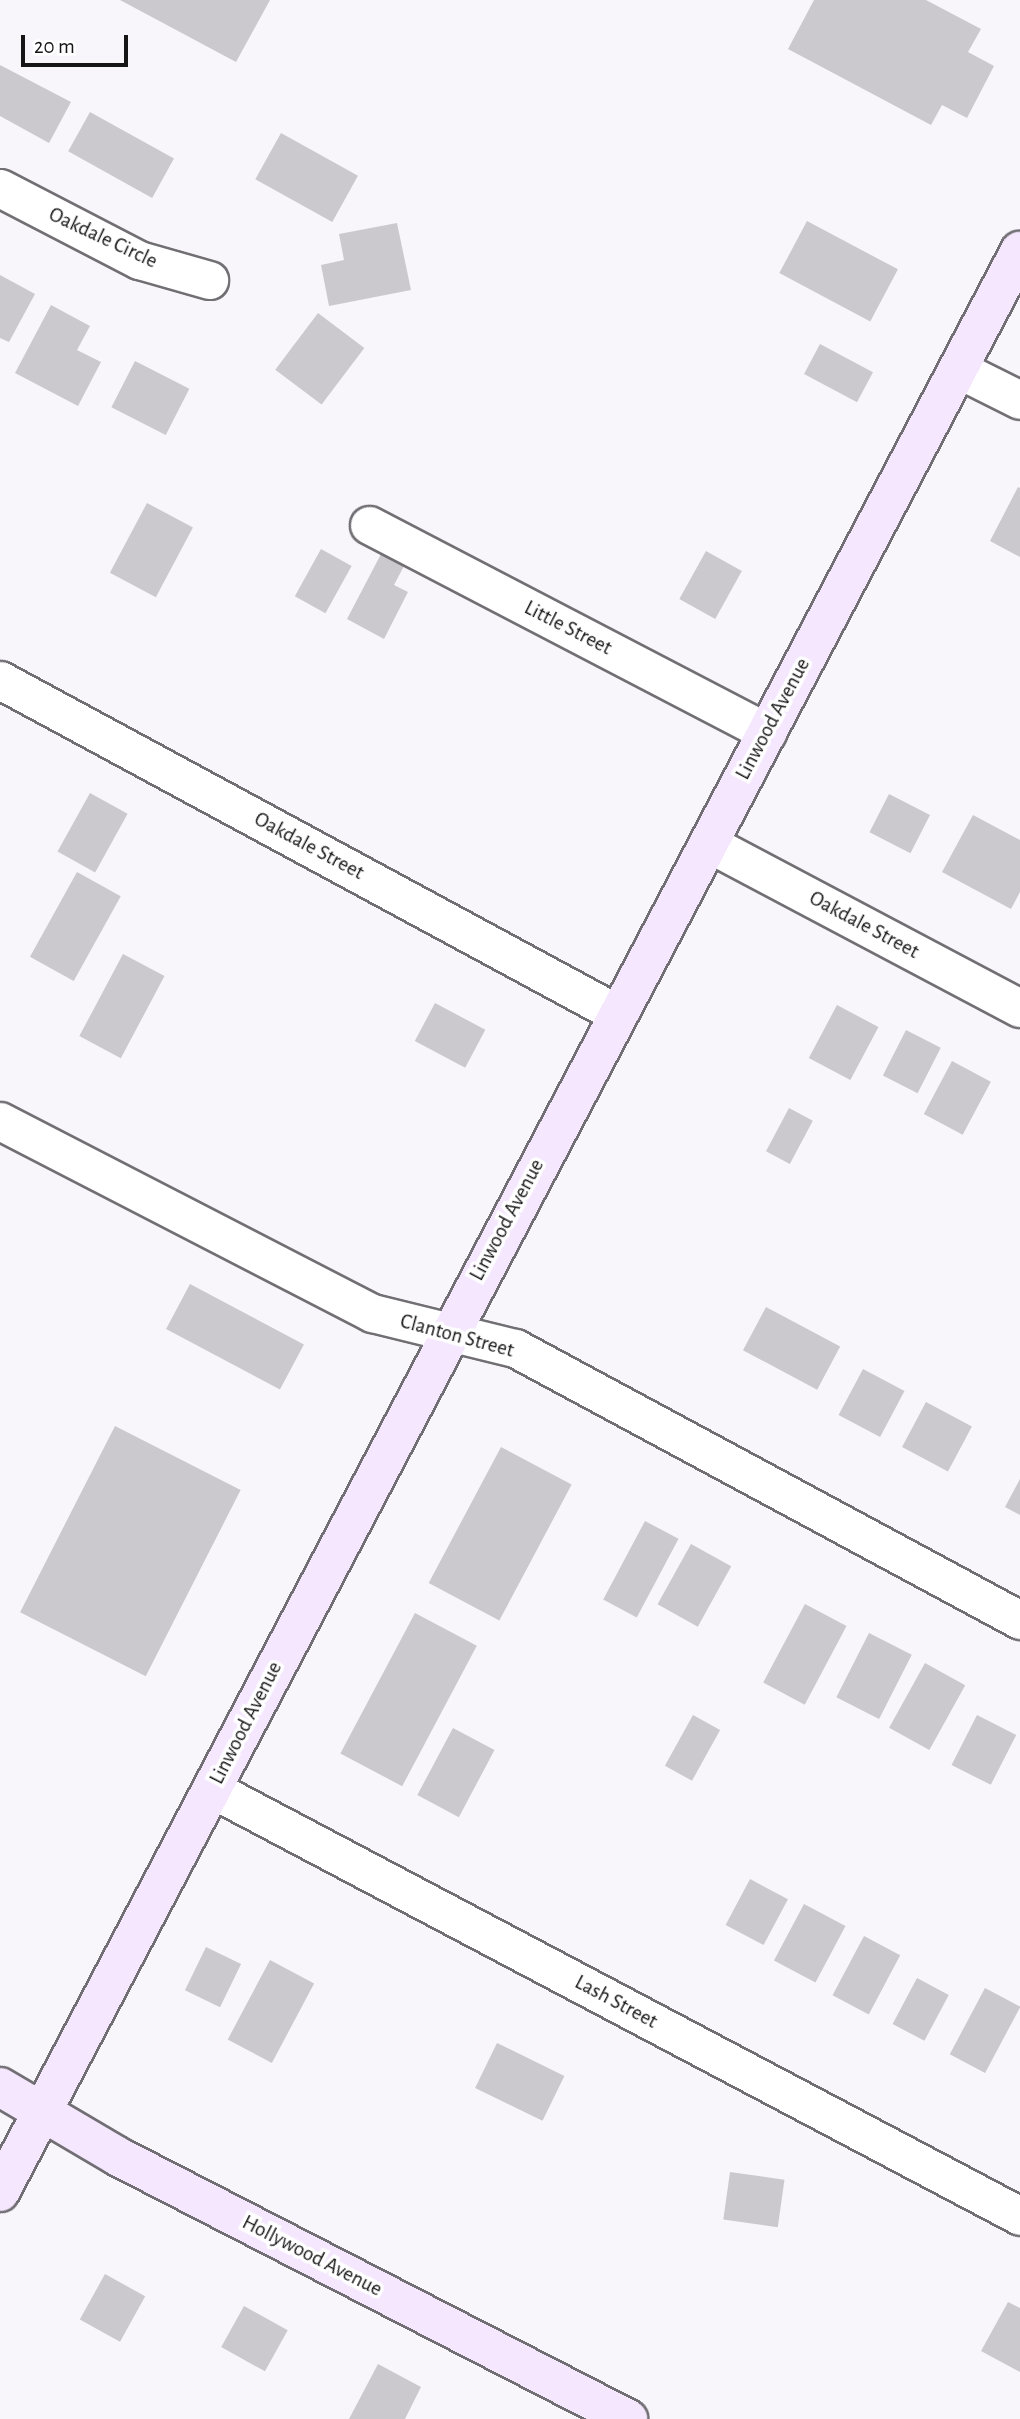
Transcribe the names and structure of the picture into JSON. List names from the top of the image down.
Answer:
{
  "streets": {
    "main road": ["Linwood Avenue", "Hollywood Avenue"],
    "street": [
      "Oakdale Circle",
      "Little Street",
      "Oakdale Street",
      "Clanton Street",
      "Lash Street"
    ]
  },
  "crossings": [
    ["Little Street", "Linwood Avenue"],
    ["Linwood Avenue", "Oakdale Street"],
    ["Linwood Avenue", "Clanton Street"],
    ["Linwood Avenue", "Lash Street"],
    ["Linwood Avenue", "Hollywood Avenue"]
  ],
  "scale_bar": "20 m"
}
